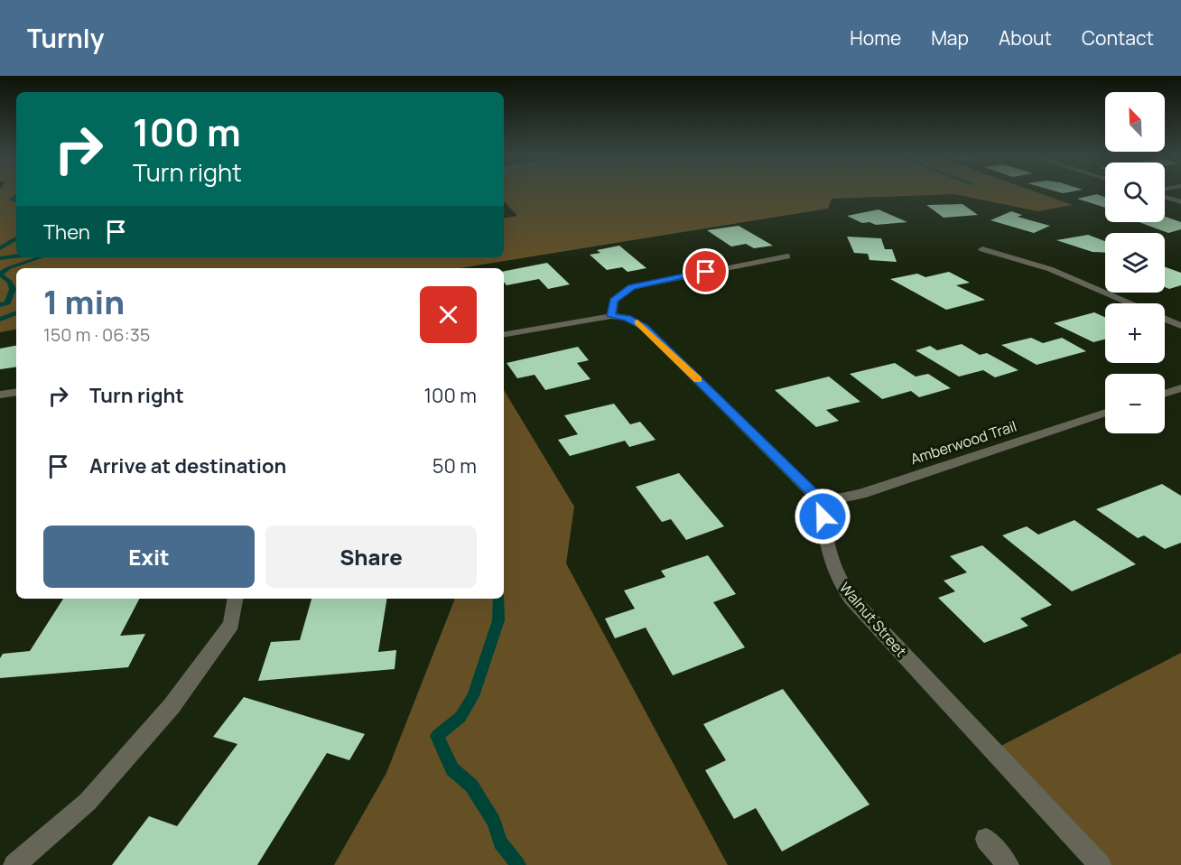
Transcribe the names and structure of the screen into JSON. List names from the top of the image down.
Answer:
{
  "streets": {
    "street": ["Amberwood Trail", "Walnut Street"]
  },
  "crossings": [
    ["Amberwood Trail", "Walnut Street"]
  ],
  "north": "top left",
  "page": {
    "header": "Turnly",
    "nav": [
      "Home",
      "Map",
      "About",
      "Contact"
    ],
    "map_buttons": ["+", "−"],
    "turn": ["100 m", "Turn right"],
    "then": "Then",
    "heading": ["1 min", "150 m · 06:35"],
    "list": [
      {
        "name": "Turn right",
        "value": "100 m"
      },
      {
        "name": "Arrive at destination",
        "value": "50 m"
      }
    ],
    "buttons": ["Exit", "Share"]
  }
}
